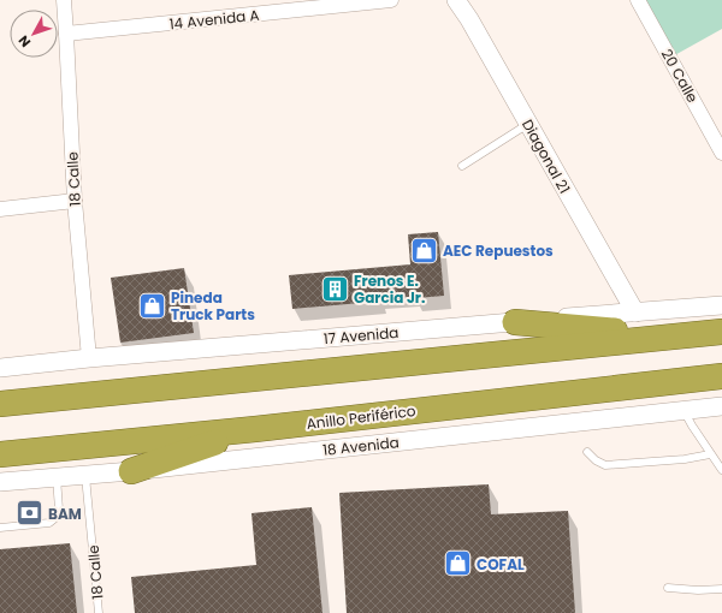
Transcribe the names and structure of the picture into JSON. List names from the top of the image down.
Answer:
{
  "streets": {
    "highway": ["Anillo Periférico"],
    "street": [
      "14 Avenida A",
      "20 Calle",
      "Diagonal 21",
      "18 Calle",
      "17 Avenida",
      "18 Avenida"
    ]
  },
  "crossings": [
    ["14 Avenida A", "18 Calle"],
    ["Diagonal 21", "17 Avenida"],
    ["18 Calle", "17 Avenida"],
    ["18 Calle", "18 Avenida"]
  ],
  "places": {
    "shop": ["AEC Repuestos", "Pineda Truck Parts", "COFAL"],
    "building": ["Frenos E. Garcia Jr."],
    "bank": ["BAM"]
  },
  "north": "bottom left"
}
